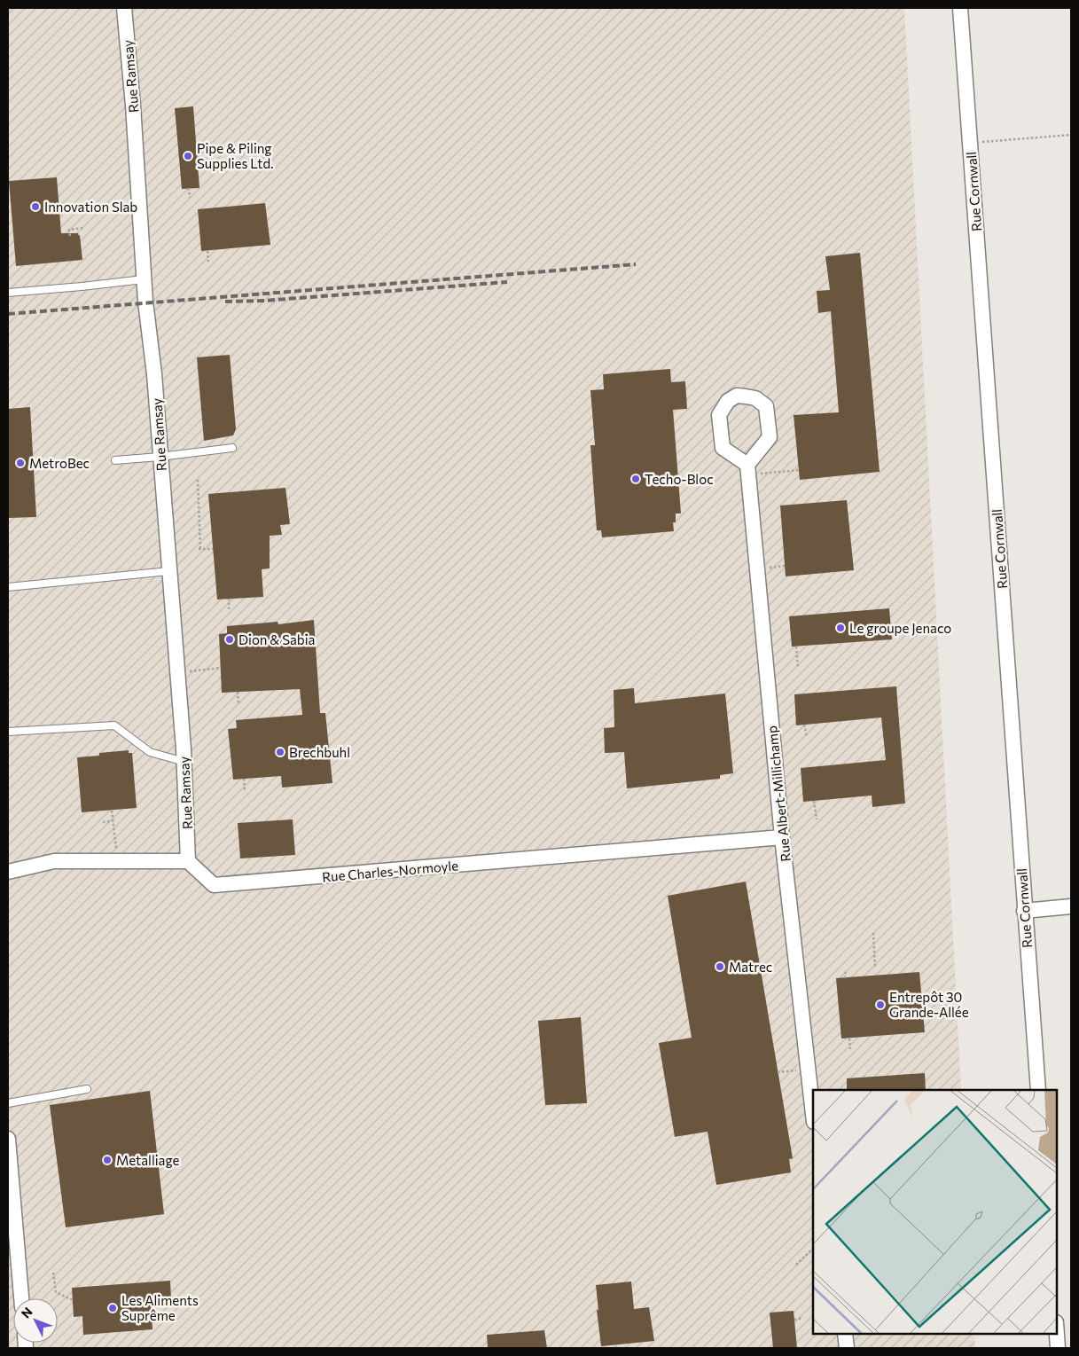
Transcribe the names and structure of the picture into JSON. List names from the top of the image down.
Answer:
{
  "streets": {
    "street": [
      "Rue Ramsay",
      "Rue Cornwall",
      "Rue Albert-Millichamp",
      "Rue Charles-Normoyle"
    ]
  },
  "crossings": [
    ["Rue Ramsay", "Rue Charles-Normoyle"],
    ["Rue Albert-Millichamp", "Rue Charles-Normoyle"]
  ],
  "places": [
    "Pipe & Piling Supplies Ltd.",
    "Innovation Slab",
    "MetroBec",
    "Techo-Bloc",
    "Le groupe Jenaco",
    "Dion & Sabia",
    "Brechbuhl",
    "Matrec",
    "Entrepôt 30 Grande-Allée",
    "Metalliage",
    "Les Aliments Suprême"
  ],
  "north": "top left"
}
